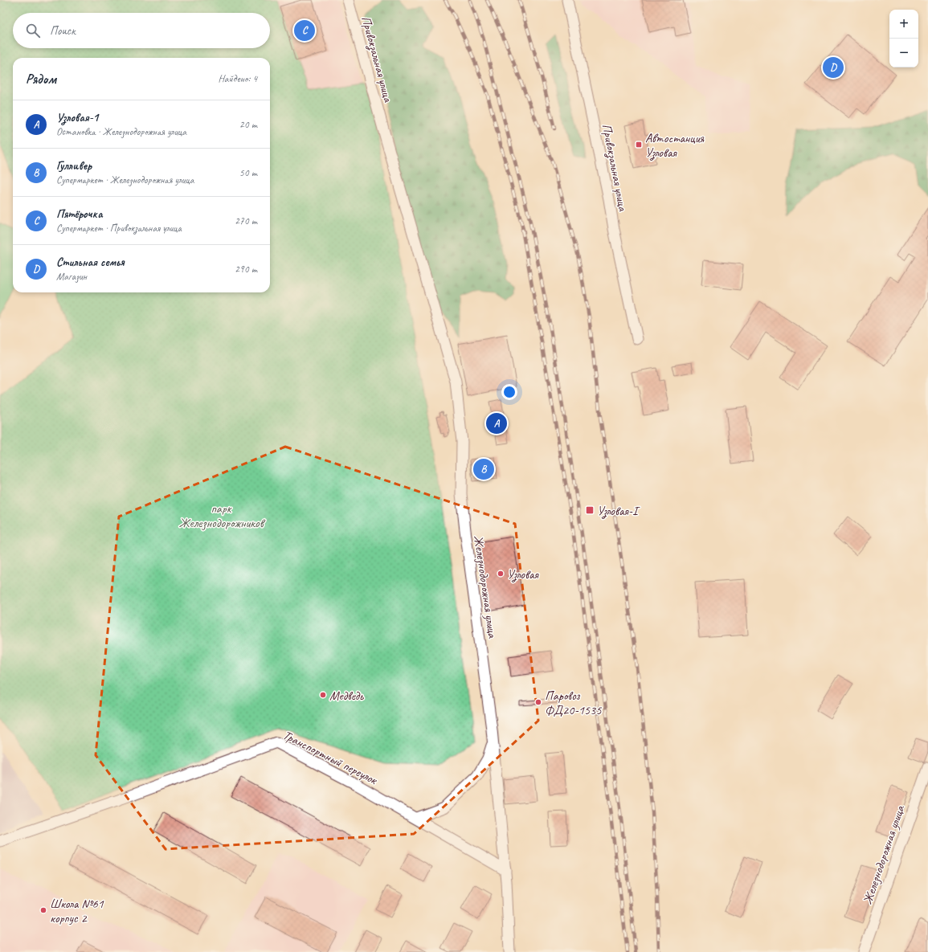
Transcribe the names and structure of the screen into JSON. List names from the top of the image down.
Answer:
{
  "streets": {
    "street": ["Привокзальная улица", "Железнодорожная улица", "Транспортный переулок"]
  },
  "crossings": [
    ["Привокзальная улица", "Железнодорожная улица"],
    ["Железнодорожная улица", "Транспортный переулок"]
  ],
  "parks": ["парк Железнодорожников"],
  "places": {
    "transit": ["Автостанция Узловая", "Узловая-I"],
    "other": [
      "Узловая",
      "Медведь",
      "Паровоз ФД20-1535",
      "Школа №61 корпус 2"
    ]
  },
  "page": {
    "map_buttons": ["+", "−"],
    "search": "Поиск",
    "pins": [
      "C",
      "D",
      "A",
      "B"
    ],
    "heading": ["Рядом", "Найдено: 4"],
    "list": [
      {
        "mark": "A",
        "name": "Узловая-1",
        "note": "Остановка · Железнодорожная улица",
        "value": "20 m"
      },
      {
        "mark": "B",
        "name": "Гулливер",
        "note": "Супермаркет · Железнодорожная улица",
        "value": "50 m"
      },
      {
        "mark": "C",
        "name": "Пятёрочка",
        "note": "Супермаркет · Привокзальная улица",
        "value": "270 m"
      },
      {
        "mark": "D",
        "name": "Стильная семья",
        "note": "Магазин",
        "value": "290 m"
      }
    ]
  }
}
